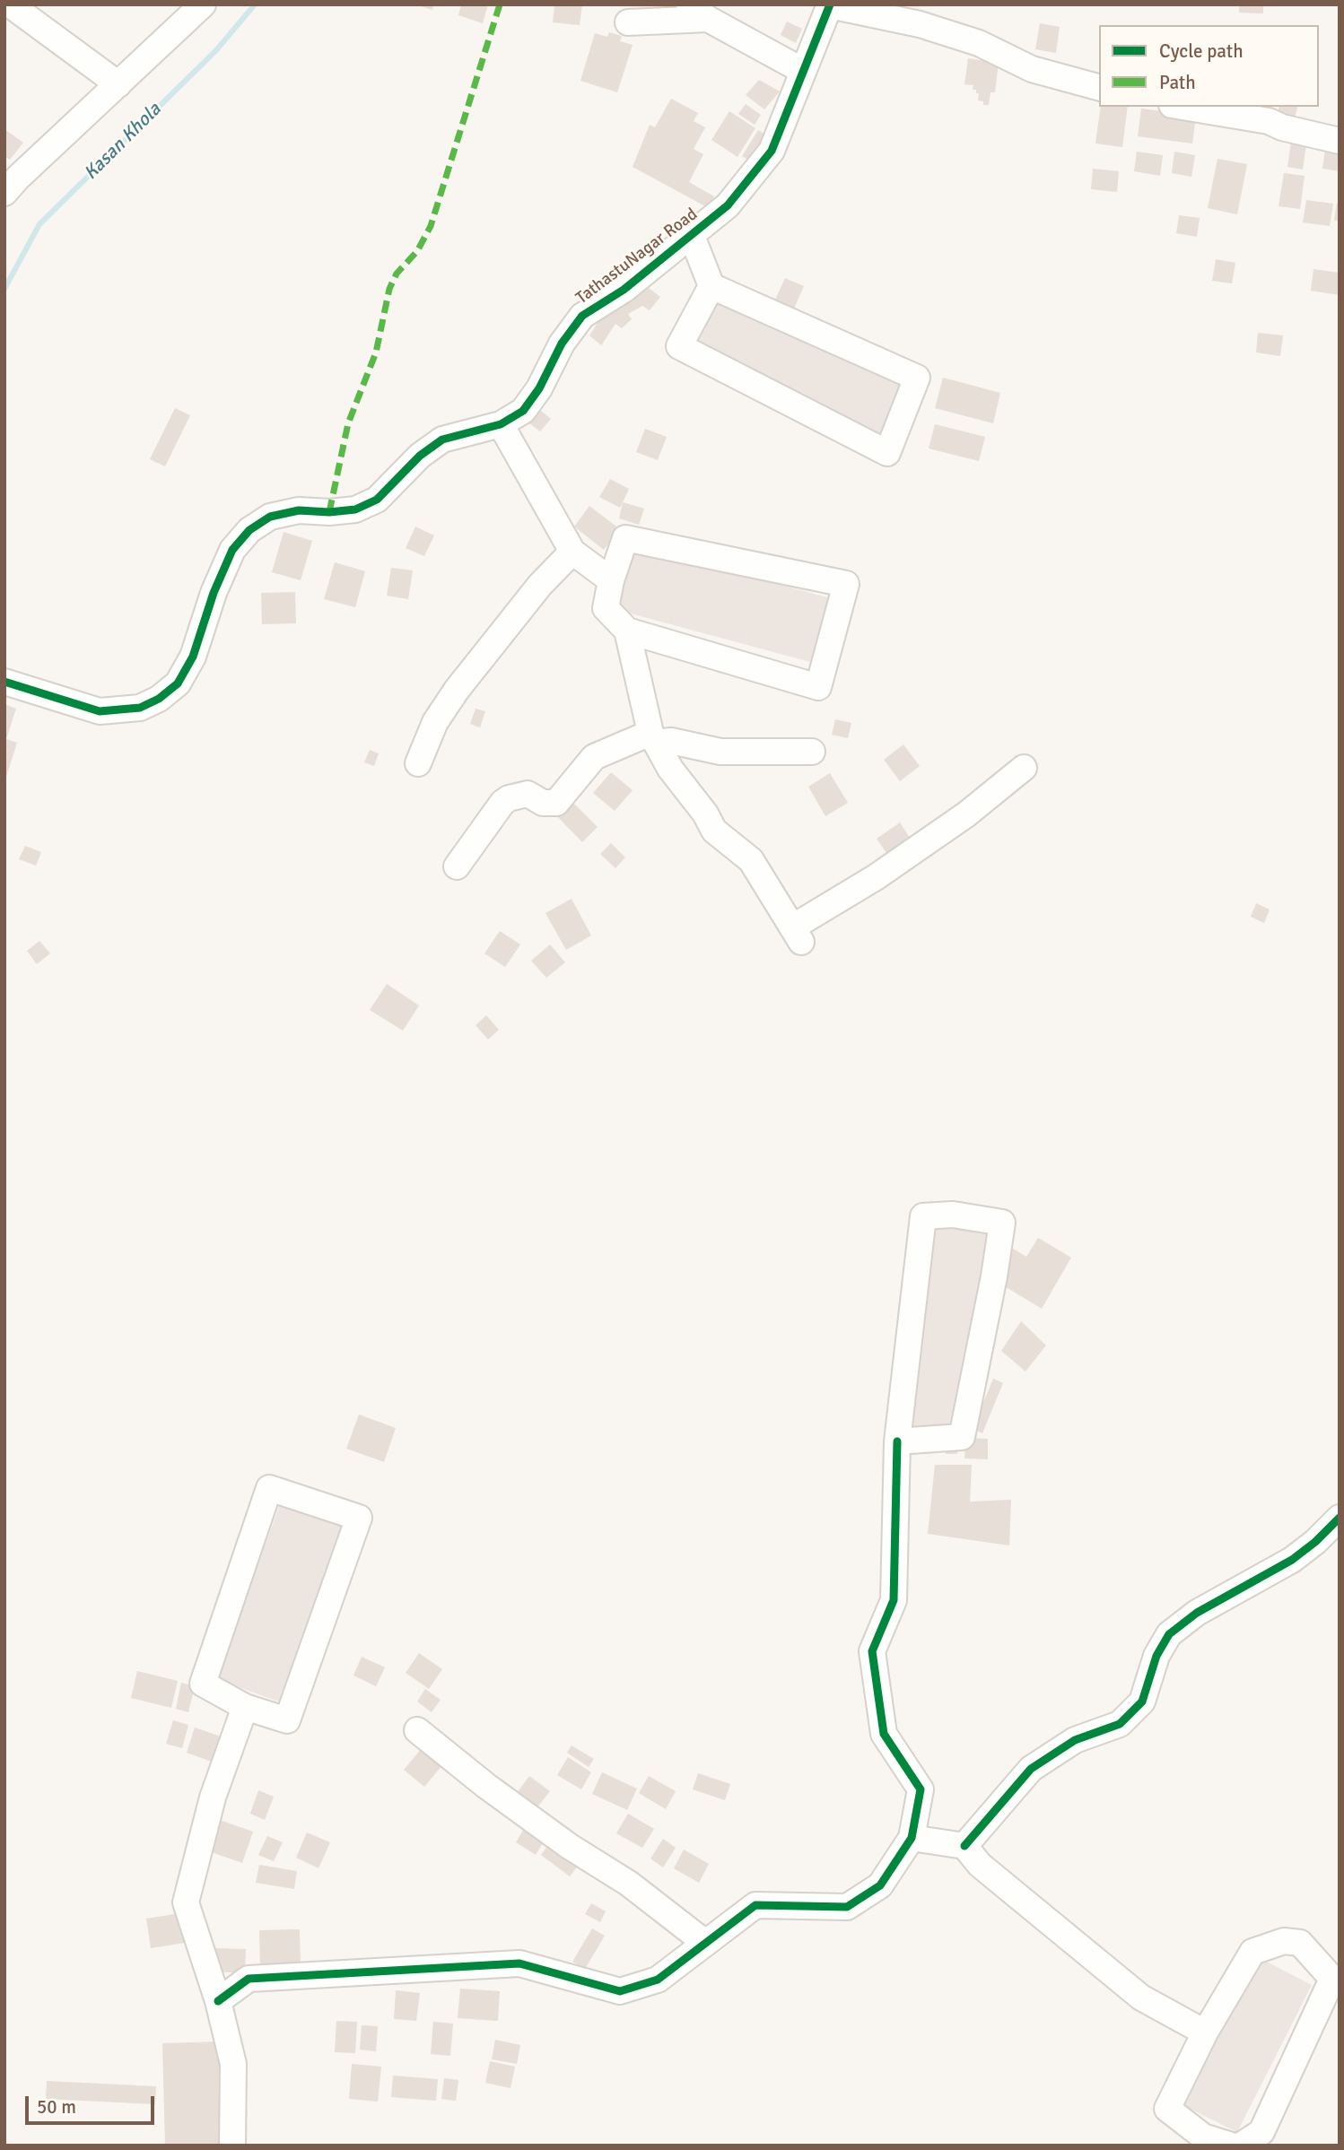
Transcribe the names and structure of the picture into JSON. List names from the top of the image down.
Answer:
{
  "streets": {
    "street": ["TathastuNagar Road"]
  },
  "water": ["Kasan Khola"],
  "legend": ["Cycle path", "Path"],
  "scale_bar": "50 m"
}
